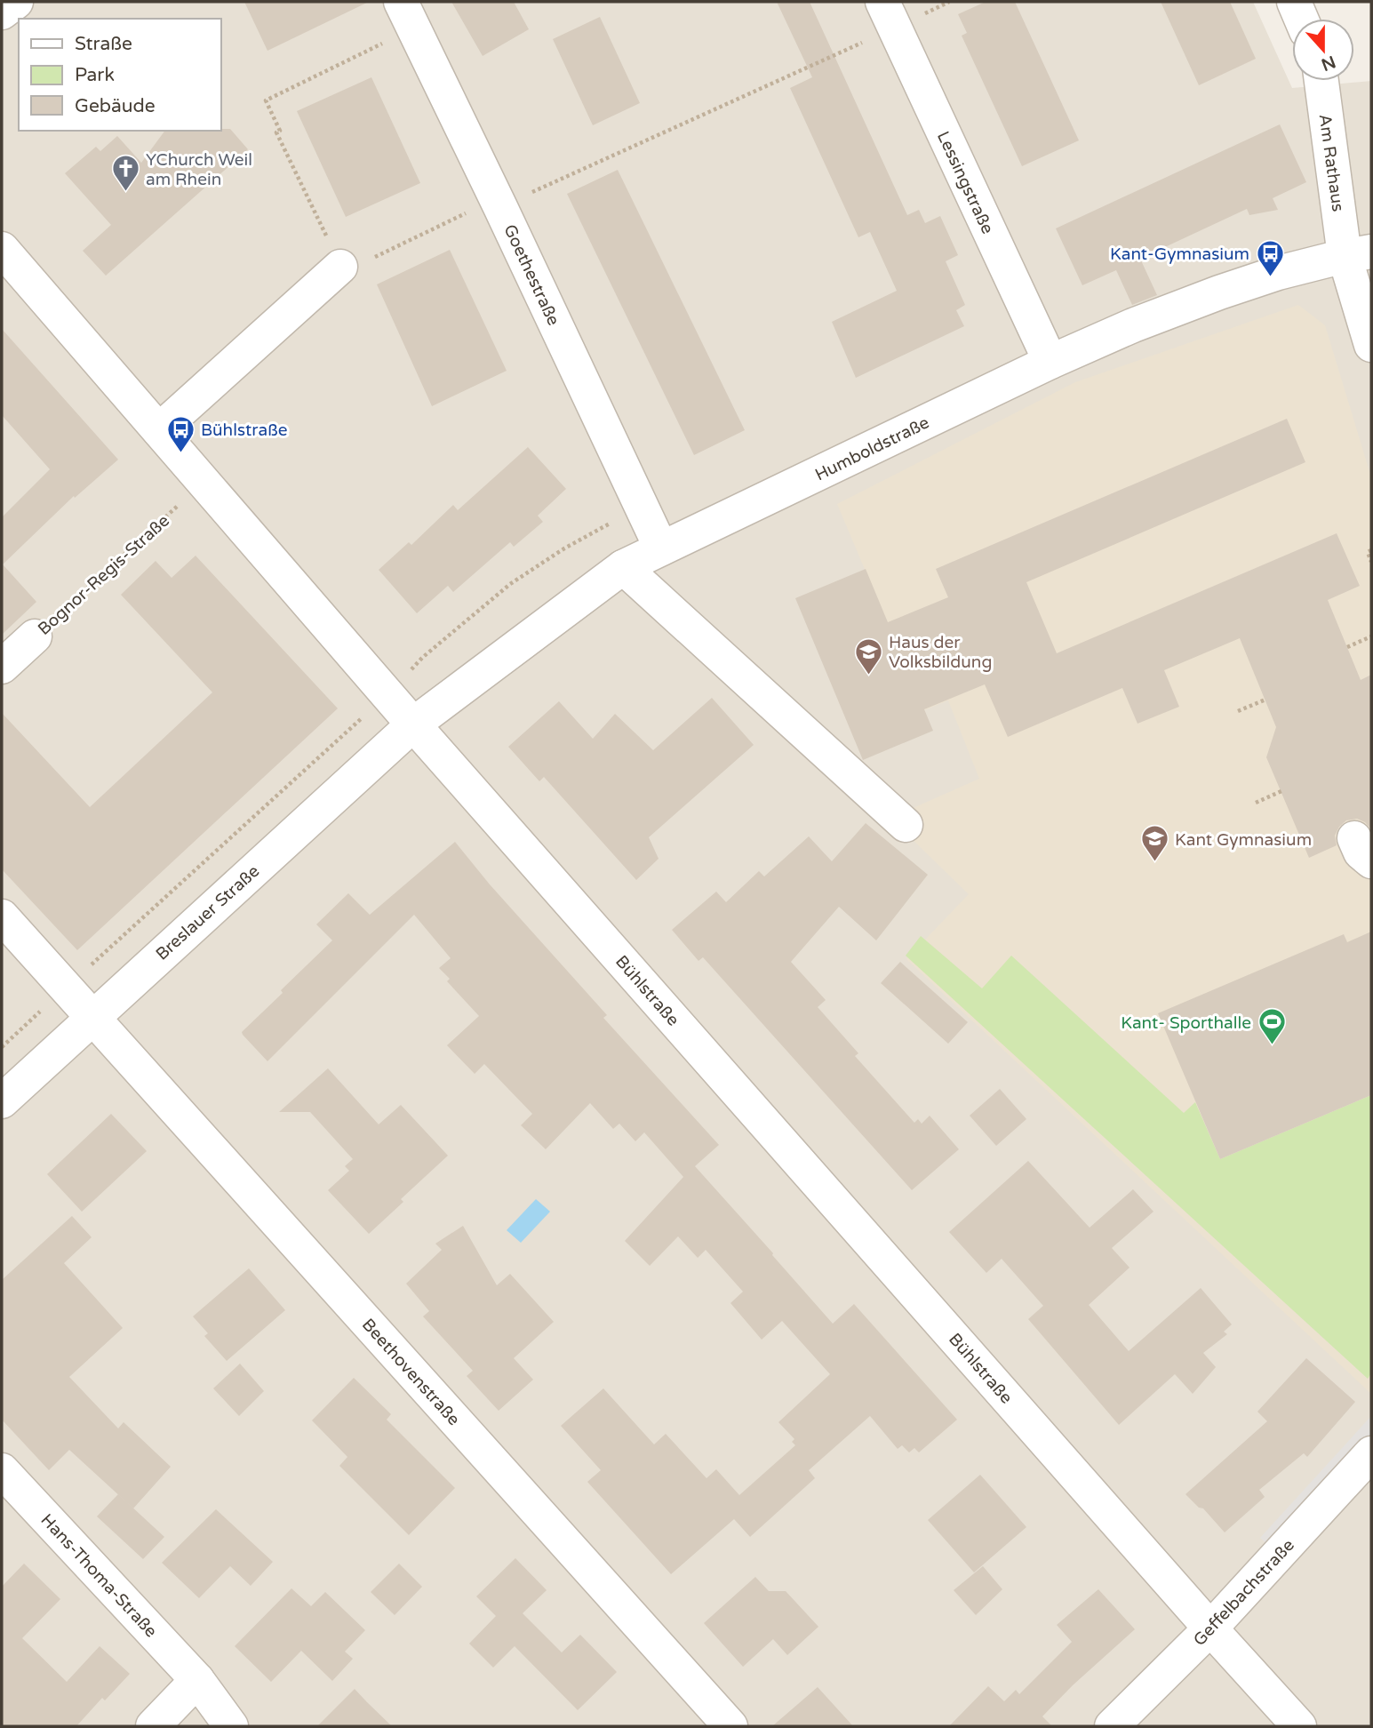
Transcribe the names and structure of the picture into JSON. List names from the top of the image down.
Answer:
{
  "streets": {
    "street": [
      "Am Rathaus",
      "Lessingstraße",
      "Goethestraße",
      "Humboldstraße",
      "Bognor-Regis-Straße",
      "Breslauer Straße",
      "Bühlstraße",
      "Beethovenstraße",
      "Hans-Thoma-Straße",
      "Geffelbachstraße"
    ]
  },
  "crossings": [
    ["Am Rathaus", "Humboldstraße"],
    ["Lessingstraße", "Humboldstraße"],
    ["Goethestraße", "Humboldstraße"],
    ["Humboldstraße", "Breslauer Straße"],
    ["Humboldstraße", "Bühlstraße"],
    ["Bognor-Regis-Straße", "Bühlstraße"],
    ["Breslauer Straße", "Bühlstraße"],
    ["Breslauer Straße", "Beethovenstraße"],
    ["Bühlstraße", "Geffelbachstraße"]
  ],
  "places": {
    "church": ["YChurch Weil am Rhein"],
    "bus stop": ["Kant-Gymnasium", "Bühlstraße"],
    "school or university": ["Haus der Volksbildung", "Kant Gymnasium"],
    "sports": ["Kant- Sporthalle"]
  },
  "legend": ["Straße", "Park", "Gebäude"],
  "north": "bottom"
}
